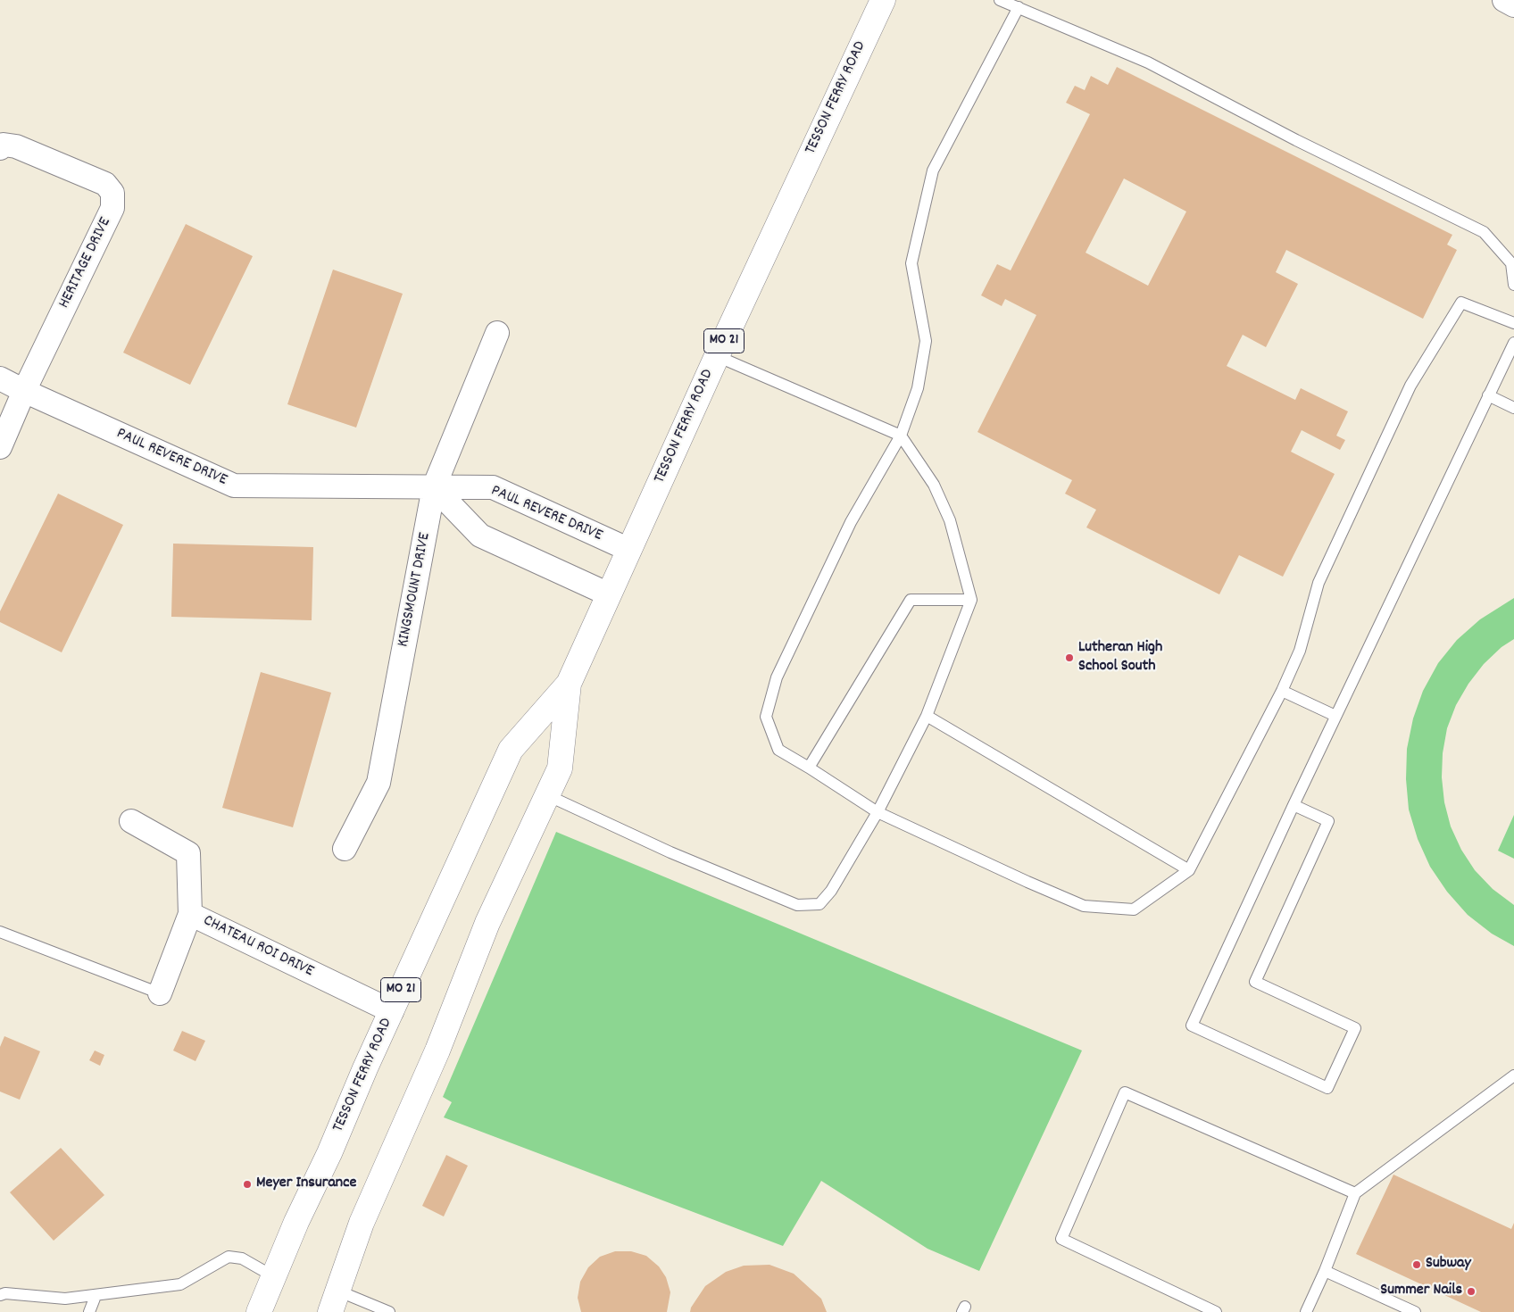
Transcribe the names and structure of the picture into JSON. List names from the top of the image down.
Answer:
{
  "streets": {
    "main road": ["TESSON FERRY ROAD", "MO 21"],
    "street": [
      "HERITAGE DRIVE",
      "PAUL REVERE DRIVE",
      "KINGSMOUNT DRIVE",
      "CHATEAU ROI DRIVE"
    ]
  },
  "crossings": [
    ["TESSON FERRY ROAD", "PAUL REVERE DRIVE"],
    ["TESSON FERRY ROAD", "CHATEAU ROI DRIVE"],
    ["HERITAGE DRIVE", "PAUL REVERE DRIVE"],
    ["PAUL REVERE DRIVE", "KINGSMOUNT DRIVE"]
  ],
  "places": [
    "Lutheran High School South",
    "Meyer Insurance",
    "Subway",
    "Summer Nails"
  ]
}
